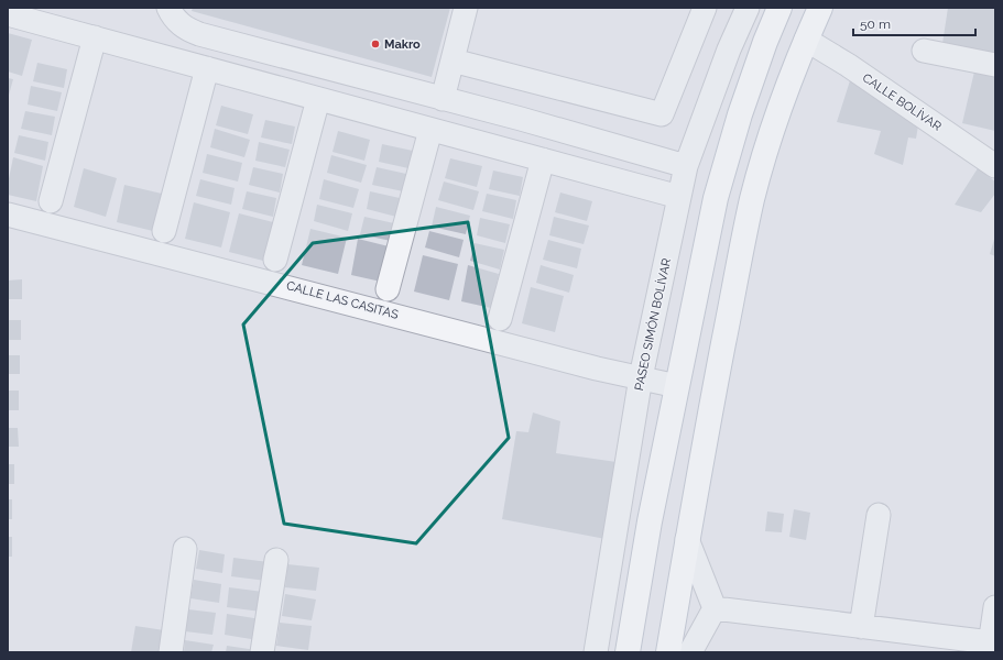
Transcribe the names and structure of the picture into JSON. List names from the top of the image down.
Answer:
{
  "streets": {
    "street": ["CALLE BOLÍVAR", "CALLE LAS CASITAS", "PASEO SIMÓN BOLÍVAR"]
  },
  "crossings": [
    ["CALLE LAS CASITAS", "PASEO SIMÓN BOLÍVAR"]
  ],
  "places": ["Makro"],
  "scale_bar": "50 m"
}
